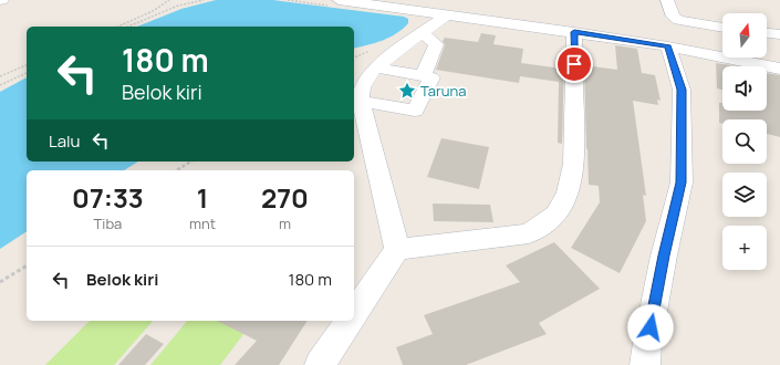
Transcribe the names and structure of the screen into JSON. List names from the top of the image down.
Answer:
{
  "places": {
    "place": ["Taruna"]
  },
  "north": "top",
  "page": {
    "map_buttons": "+",
    "turn": ["180 m", "Belok kiri"],
    "then": "Lalu",
    "eta": [
      "07:33",
      "Tiba",
      "1",
      "mnt",
      "270",
      "m"
    ],
    "list": [
      {
        "name": "Belok kiri",
        "value": "180 m"
      }
    ]
  }
}
